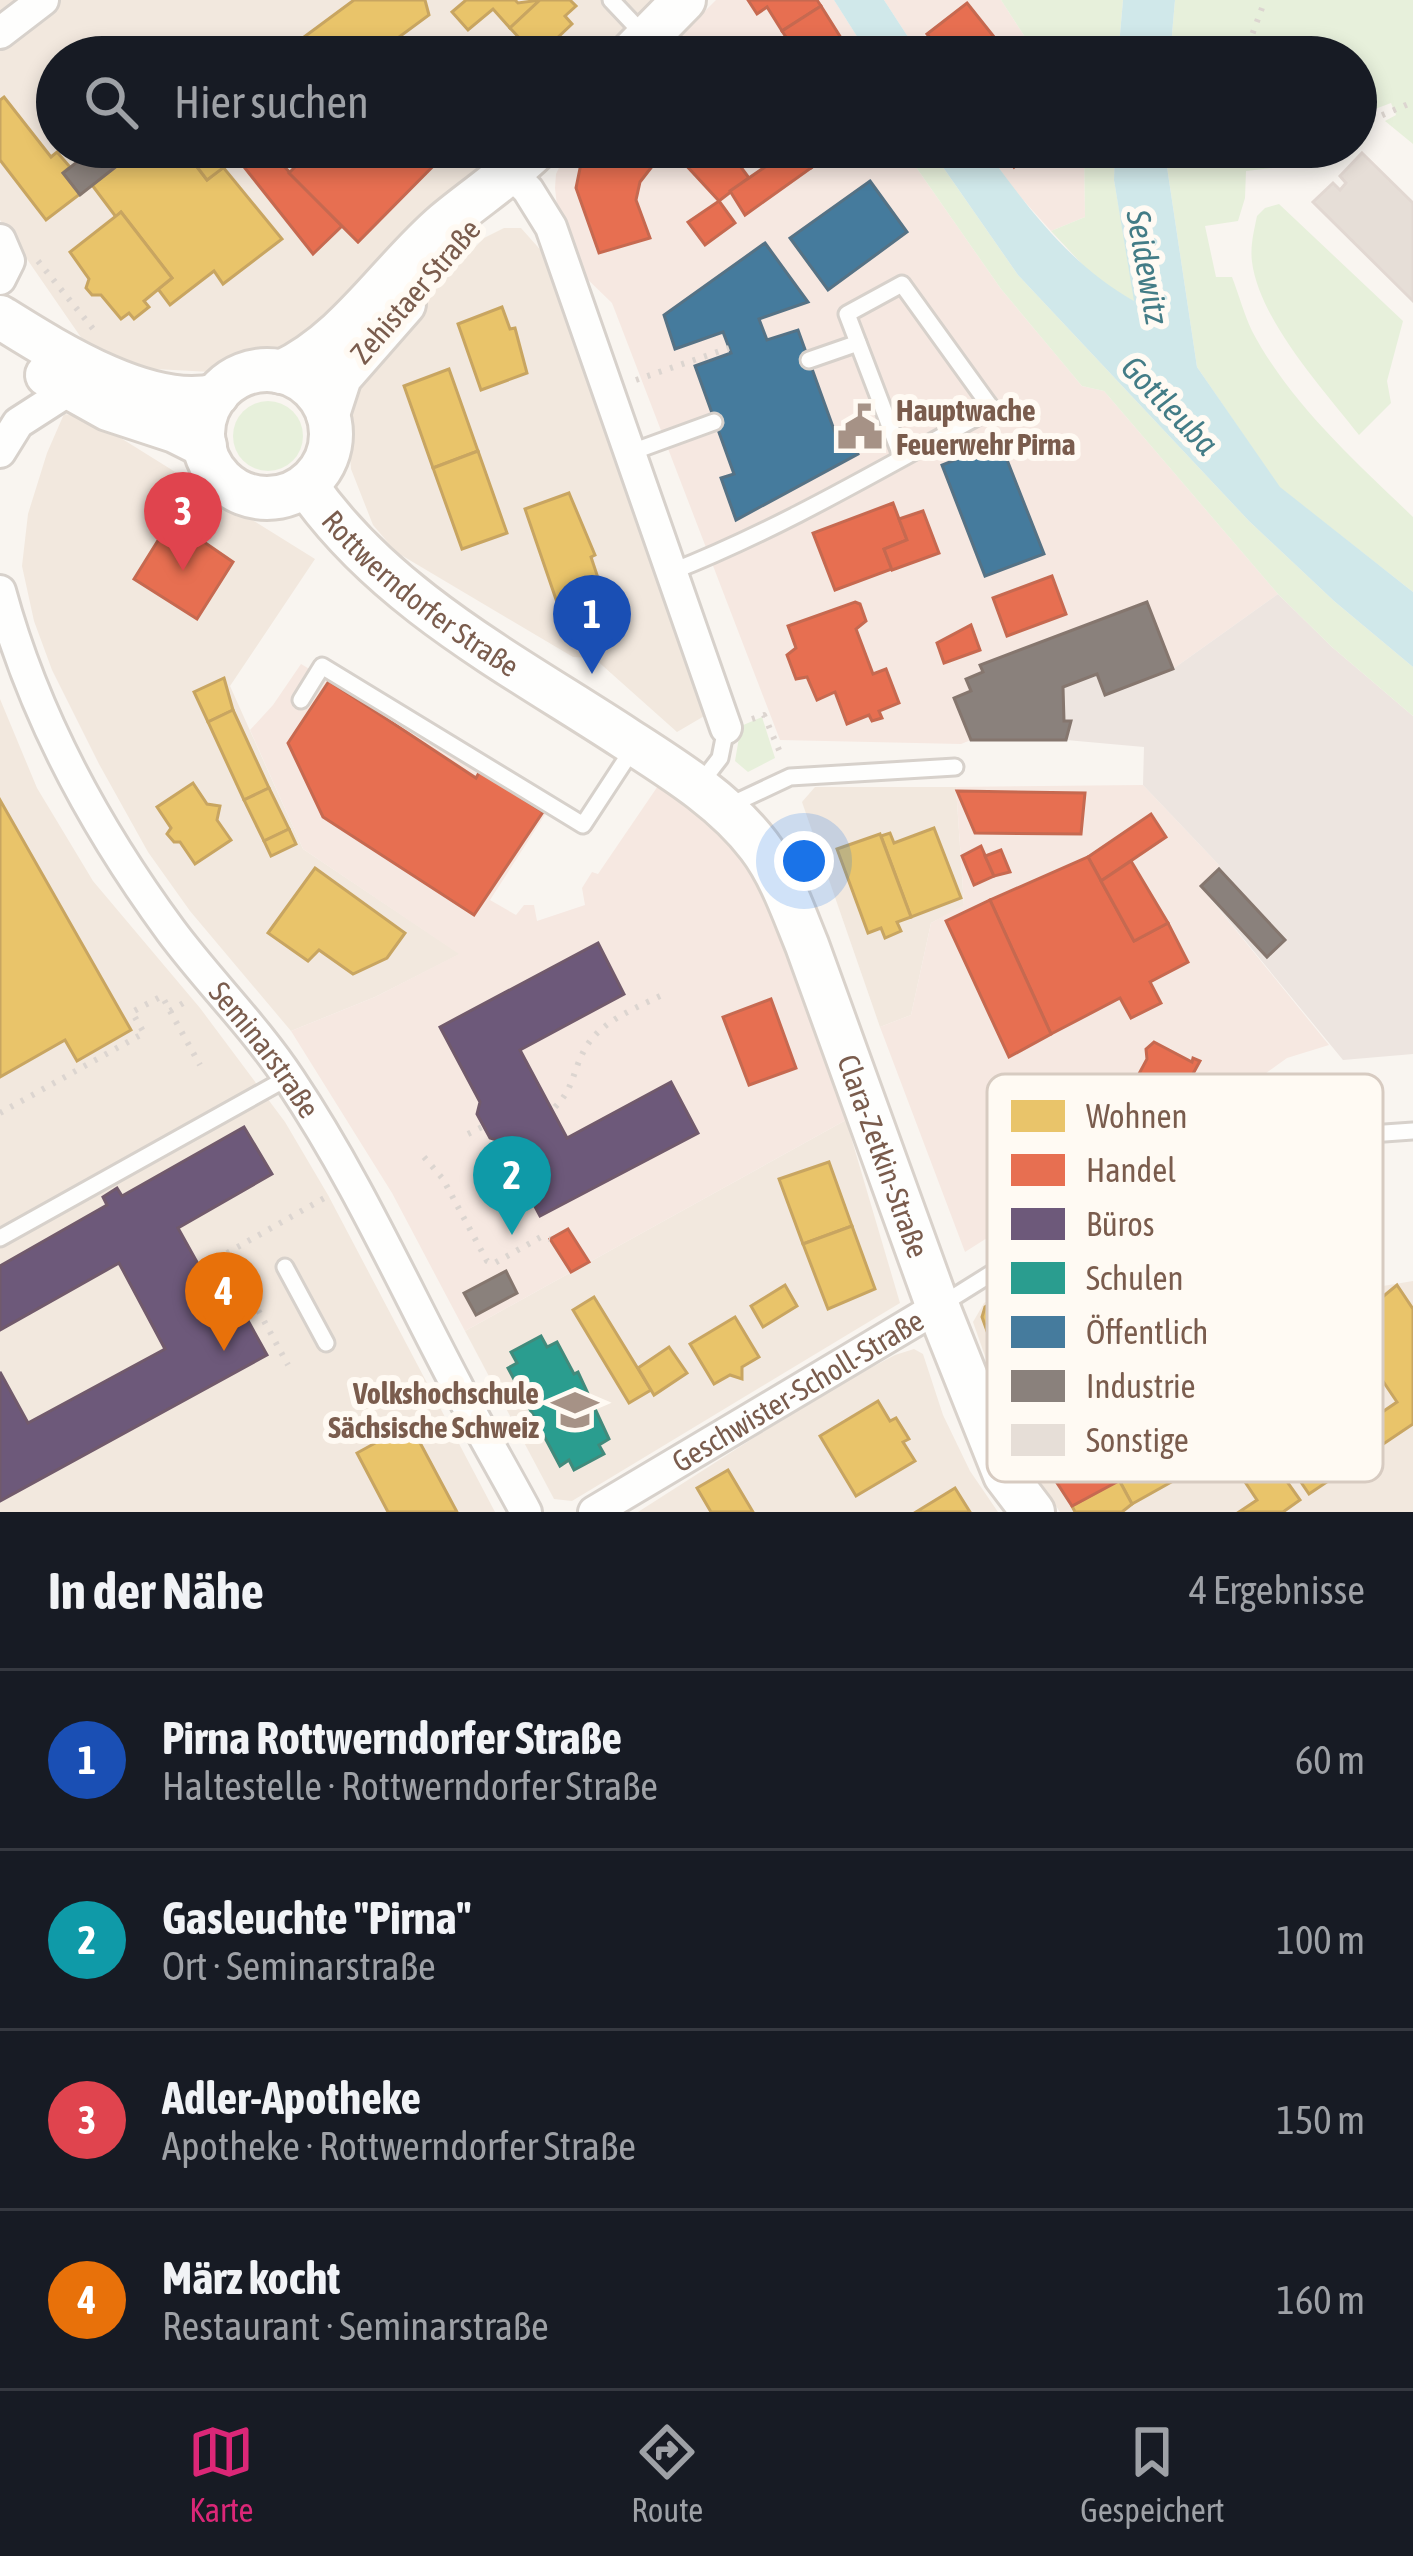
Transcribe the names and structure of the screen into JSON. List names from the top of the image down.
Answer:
{
  "streets": {
    "main road": ["Zehistaer Straße", "Rottwerndorfer Straße", "Clara-Zetkin-Straße"],
    "street": ["Seminarstraße", "Geschwister-Scholl-Straße"]
  },
  "crossings": [
    ["Zehistaer Straße", "Rottwerndorfer Straße"],
    ["Rottwerndorfer Straße", "Clara-Zetkin-Straße"],
    ["Clara-Zetkin-Straße", "Geschwister-Scholl-Straße"]
  ],
  "water": ["Seidewitz", "Gottleuba"],
  "places": {
    "public building": ["Hauptwache Feuerwehr Pirna"],
    "school or university": ["Volkshochschule Sächsische Schweiz"]
  },
  "legend": [
    "Wohnen",
    "Handel",
    "Büros",
    "Schulen",
    "Öffentlich",
    "Industrie",
    "Sonstige"
  ],
  "page": {
    "search": "Hier suchen",
    "pins": [
      "3",
      "1",
      "2",
      "4"
    ],
    "heading": ["In der Nähe", "4 Ergebnisse"],
    "list": [
      {
        "mark": "1",
        "name": "Pirna Rottwerndorfer Straße",
        "note": "Haltestelle · Rottwerndorfer Straße",
        "value": "60 m"
      },
      {
        "mark": "2",
        "name": "Gasleuchte \"Pirna\"",
        "note": "Ort · Seminarstraße",
        "value": "100 m"
      },
      {
        "mark": "3",
        "name": "Adler-Apotheke",
        "note": "Apotheke · Rottwerndorfer Straße",
        "value": "150 m"
      },
      {
        "mark": "4",
        "name": "März kocht",
        "note": "Restaurant · Seminarstraße",
        "value": "160 m"
      }
    ],
    "nav": ["Karte", "Route", "Gespeichert"]
  }
}
